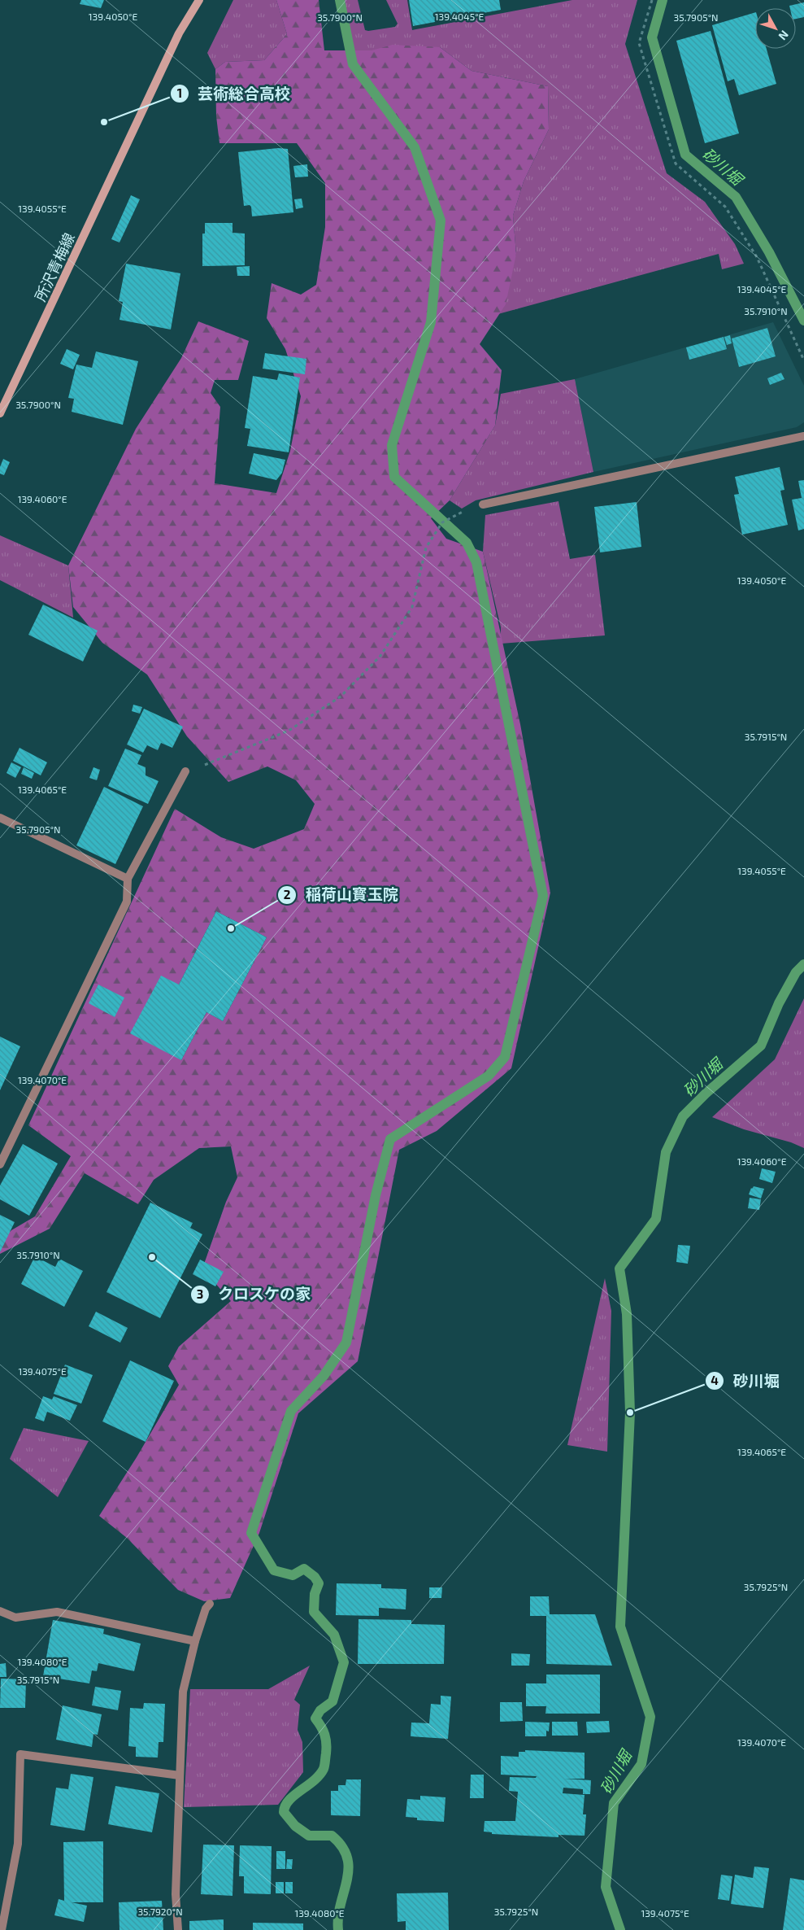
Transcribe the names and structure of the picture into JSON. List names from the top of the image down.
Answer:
{
  "streets": {
    "main road": ["所沢青梅線"]
  },
  "water": ["砂川堀"],
  "places": [
    "芸術総合高校",
    "稲荷山寳玉院",
    "クロスケの家",
    "砂川堀"
  ],
  "north": "bottom right",
  "coordinates": [
    "139.4050°E",
    "139.4045°E",
    "35.7900°N",
    "35.7905°N",
    "139.4055°E",
    "35.7910°N",
    "139.4060°E",
    "35.7915°N",
    "139.4065°E",
    "139.4070°E",
    "139.4075°E",
    "35.7925°N",
    "139.4080°E",
    "35.7920°N"
  ]
}
